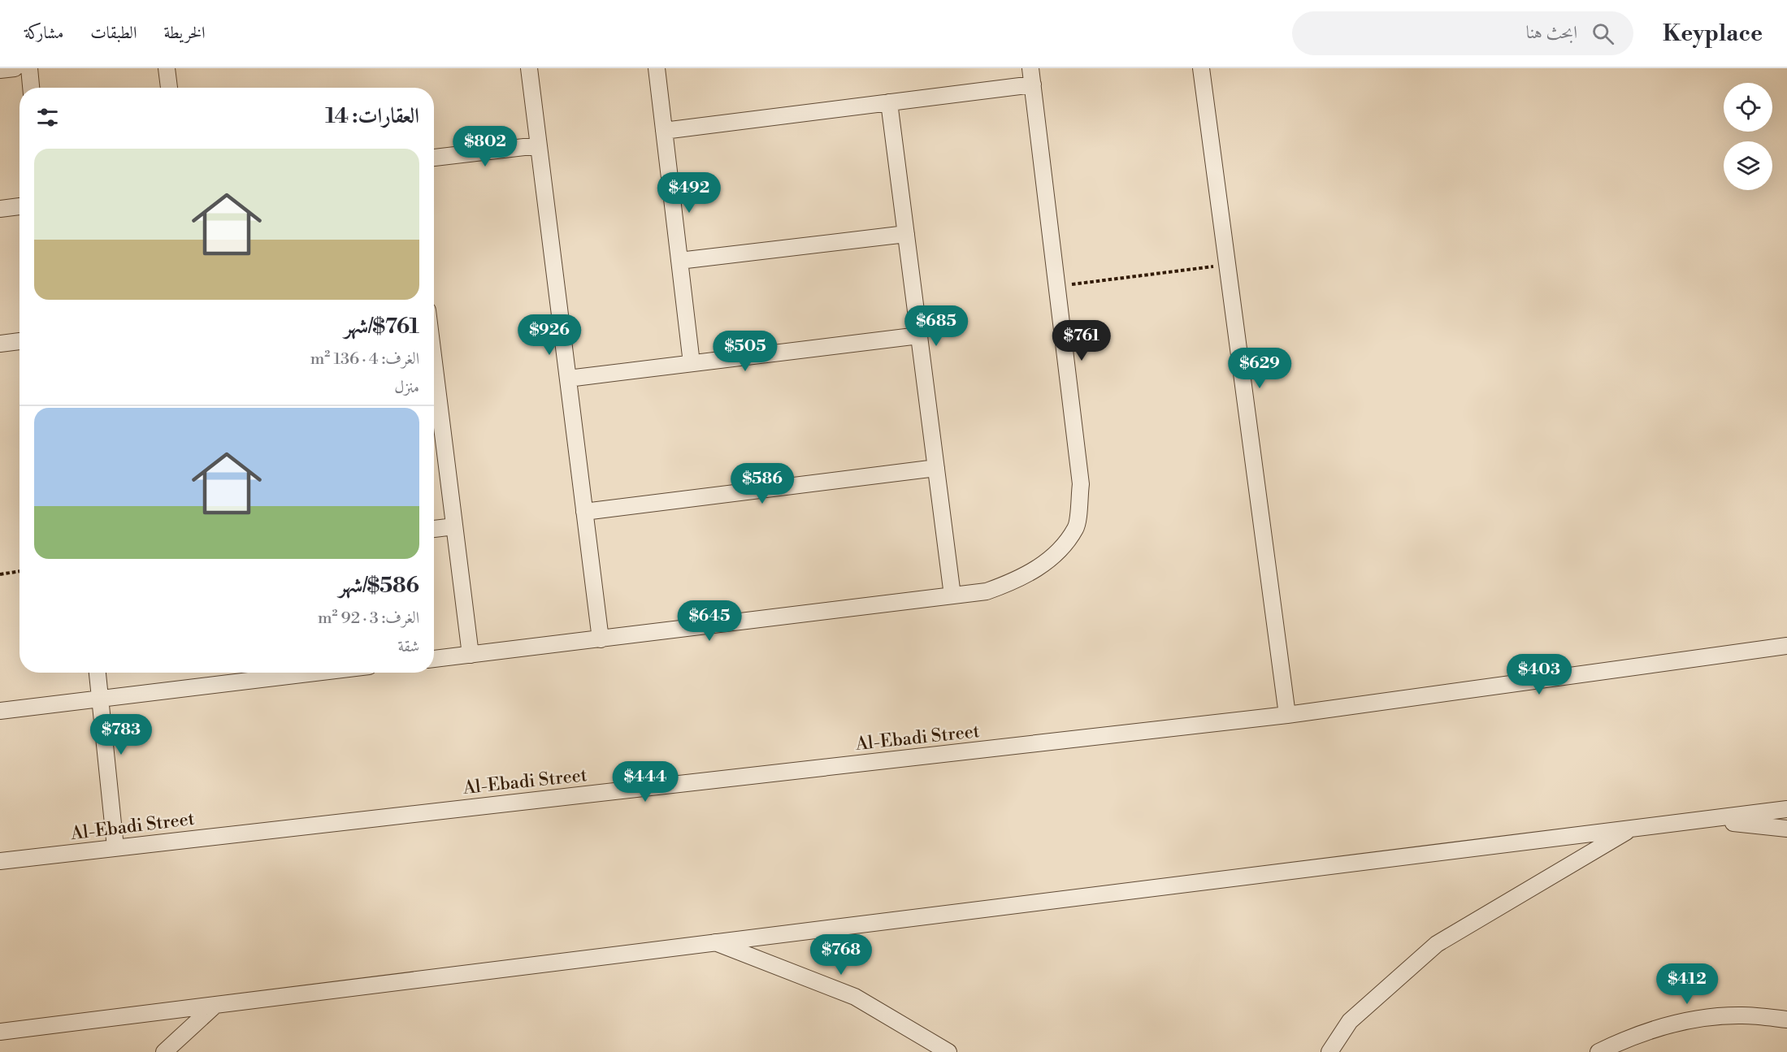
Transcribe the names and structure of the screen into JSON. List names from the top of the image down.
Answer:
{
  "streets": {
    "street": ["Al-Ebadi Street"]
  },
  "page": {
    "header": "Keyplace",
    "search": "ابحث هنا",
    "nav": ["الخريطة", "الطبقات", "مشاركة"],
    "heading": "العقارات: 14",
    "price": [
      "$802",
      "$492",
      "$685",
      "$926",
      "$761",
      "$505",
      "$629",
      "$586",
      "$645",
      "$403",
      "$783",
      "$444",
      "$768",
      "$412"
    ],
    "list": [
      {
        "name": "$761/شهر",
        "note": "الغرف: 4 · 136 m² · منزل"
      },
      {
        "name": "$586/شهر",
        "note": "الغرف: 3 · 92 m² · شقة"
      }
    ]
  }
}
